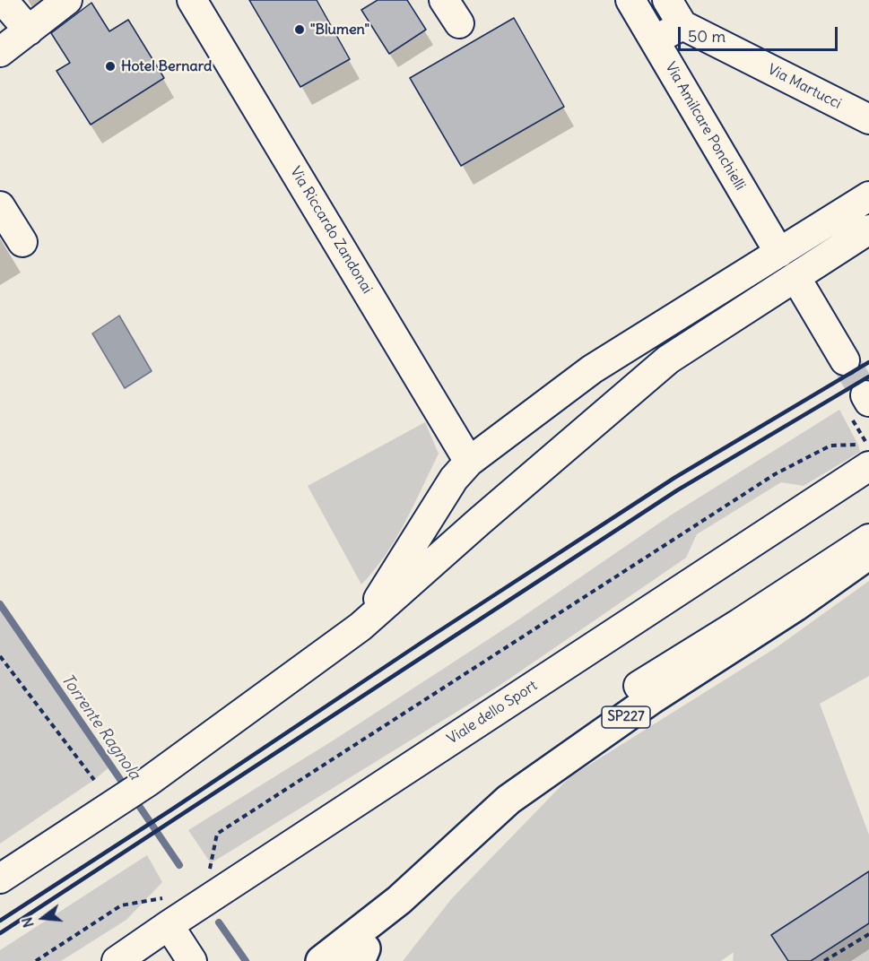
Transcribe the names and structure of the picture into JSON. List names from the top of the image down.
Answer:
{
  "streets": {
    "highway": ["SP227"],
    "street": [
      "Via Martucci",
      "Via Amilcare Ponchielli",
      "Via Riccardo Zandonai",
      "Viale dello Sport"
    ]
  },
  "water": ["Torrente Ragnola"],
  "places": ["\"Blumen\"", "Hotel Bernard"],
  "scale_bar": "50 m",
  "north": "left"
}
